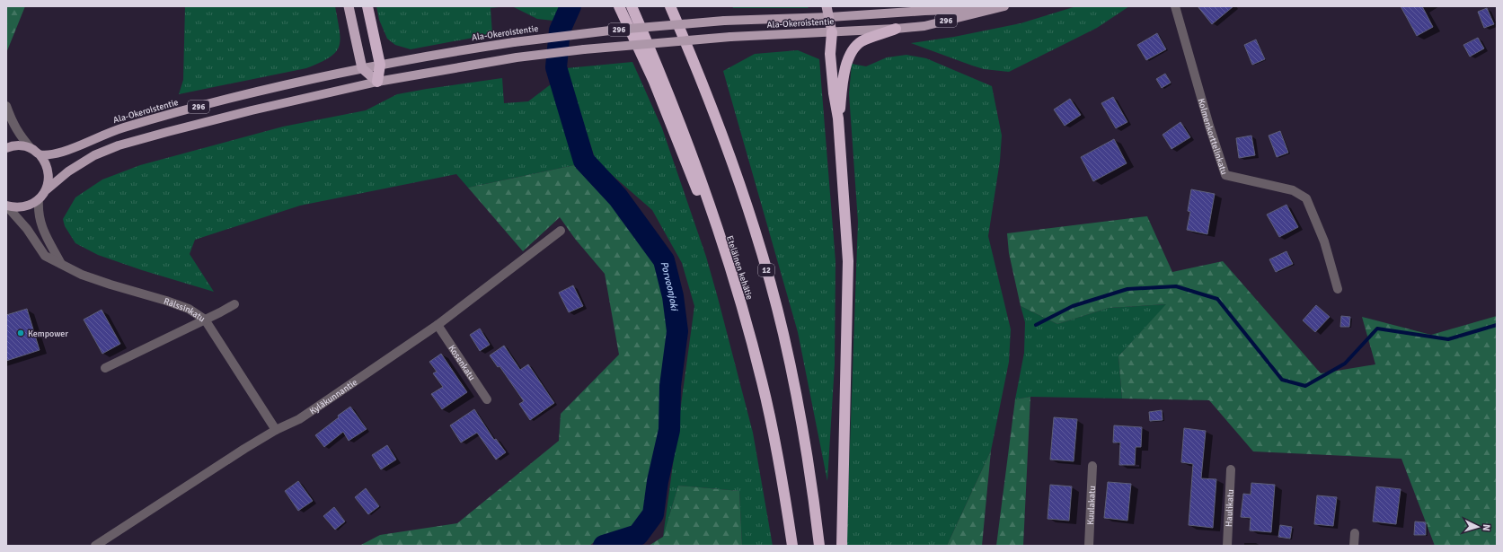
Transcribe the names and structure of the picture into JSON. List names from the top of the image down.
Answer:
{
  "streets": {
    "highway": ["Eteläinen kehätie", "12"],
    "main road": ["296", "Ala-Okeroistentie"],
    "street": [
      "Kolmenkorttelinkatu",
      "Rälssinkatu",
      "Kosenkatu",
      "Kyläkunnantie",
      "Kuulakatu",
      "Haulikatu"
    ]
  },
  "crossings": [
    ["Rälssinkatu", "Kyläkunnantie"],
    ["Kosenkatu", "Kyläkunnantie"]
  ],
  "water": ["Porvoonjoki"],
  "places": ["Kempower"],
  "north": "right"
}
